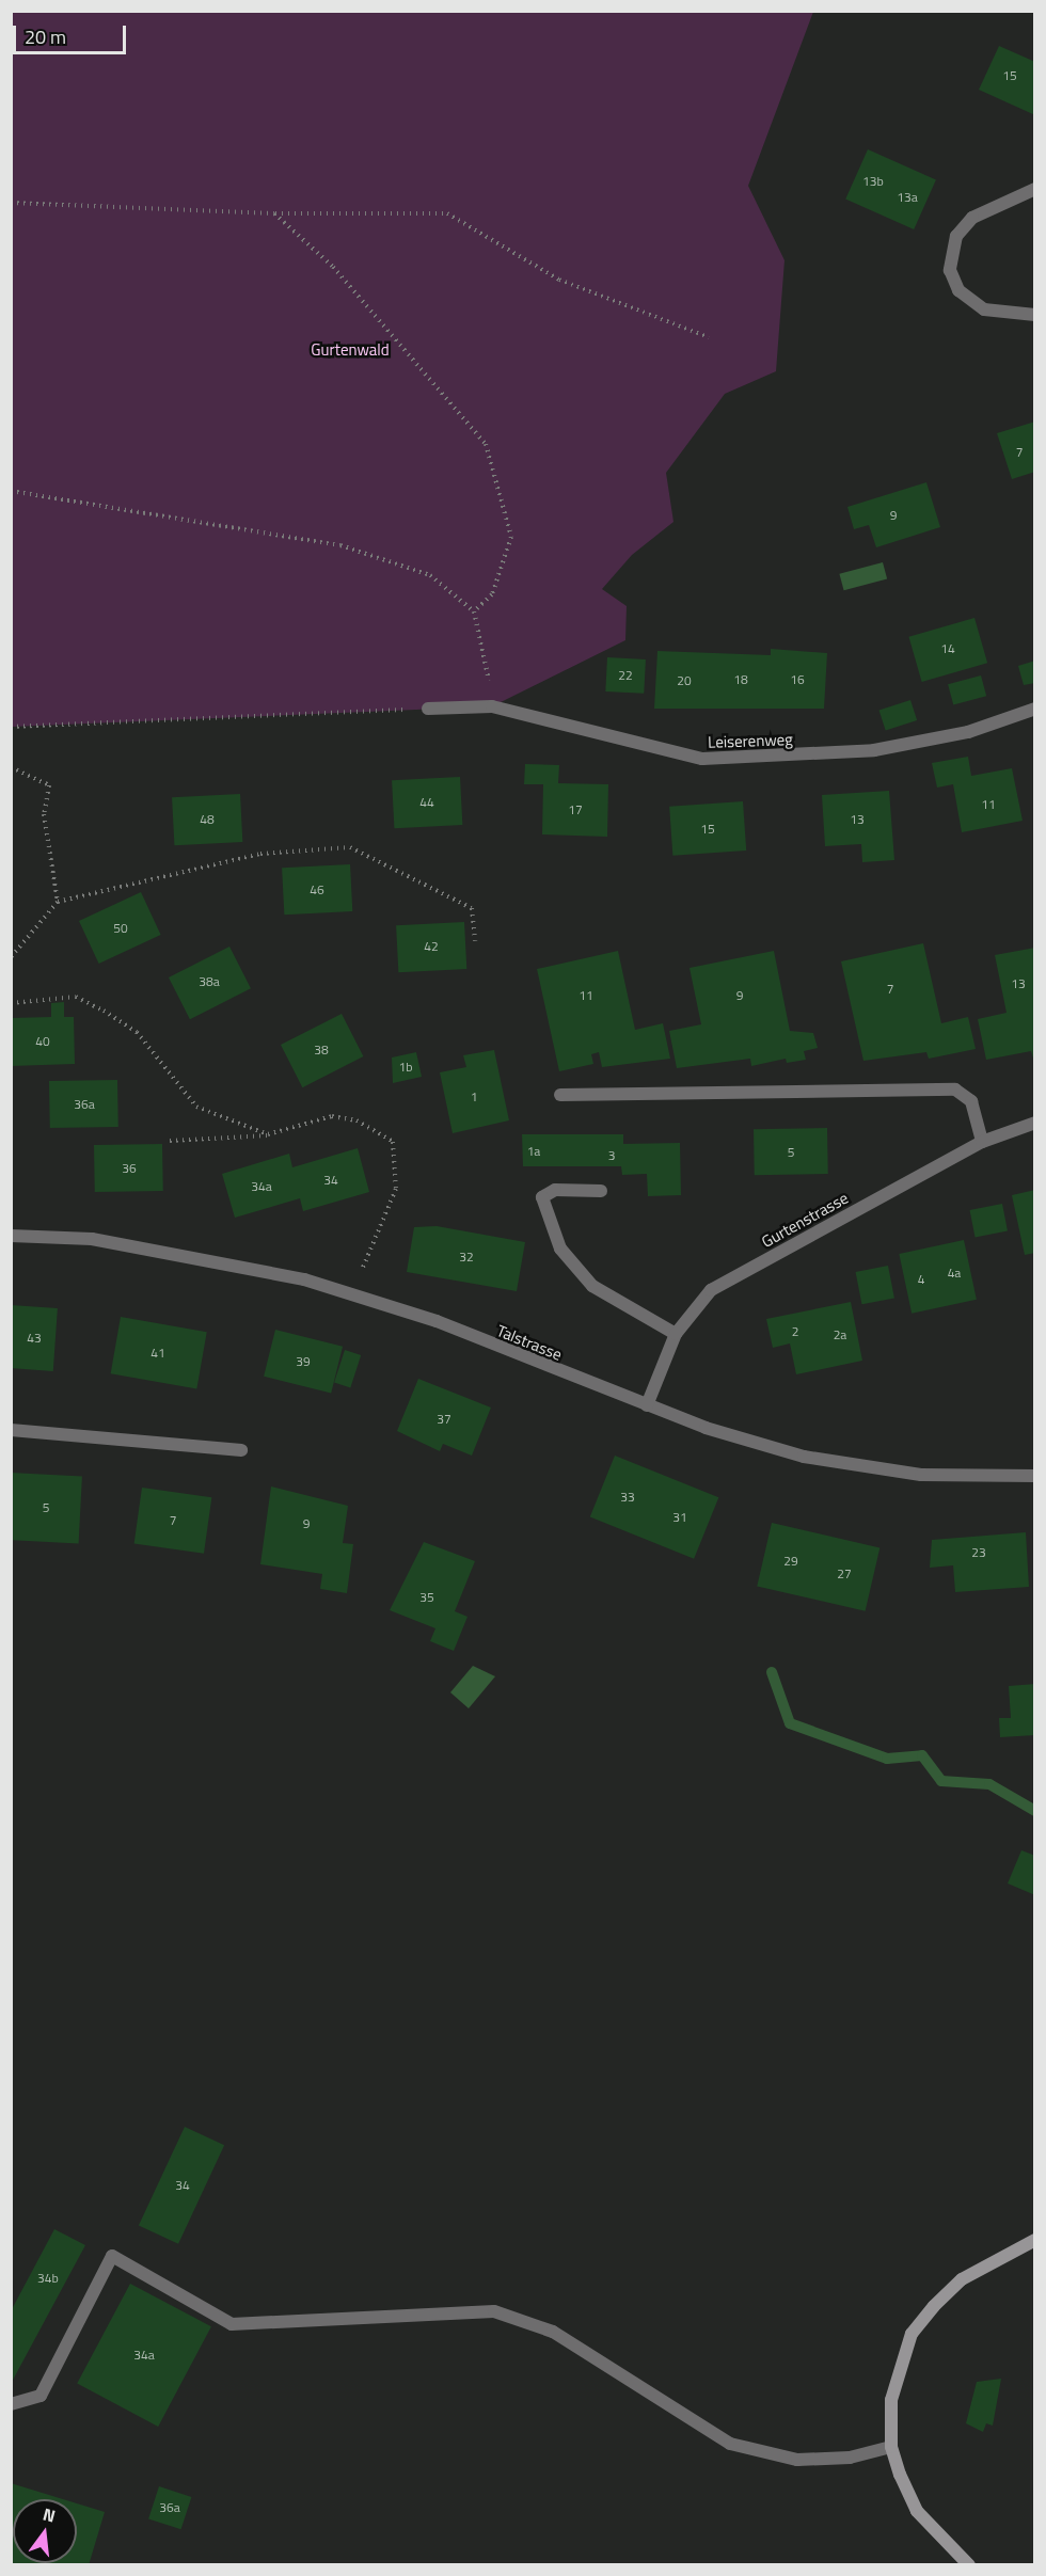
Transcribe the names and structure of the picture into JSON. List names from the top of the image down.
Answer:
{
  "streets": {
    "street": ["Leiserenweg", "Gurtenstrasse", "Talstrasse"]
  },
  "crossings": [
    ["Gurtenstrasse", "Talstrasse"]
  ],
  "parks": ["Gurtenwald"],
  "house_numbers": [
    "15",
    "13b",
    "13a",
    "7",
    "9",
    "14",
    "22",
    "18",
    "16",
    "20",
    "44",
    "11",
    "17",
    "48",
    "13",
    "15",
    "46",
    "50",
    "42",
    "38a",
    "13",
    "7",
    "11",
    "9",
    "40",
    "38",
    "1b",
    "1",
    "36a",
    "1a",
    "5",
    "3",
    "36",
    "34",
    "34a",
    "32",
    "4a",
    "4",
    "2",
    "2a",
    "43",
    "41",
    "39",
    "37",
    "33",
    "5",
    "31",
    "7",
    "9",
    "23",
    "29",
    "27",
    "35",
    "34",
    "34b",
    "34a",
    "36a"
  ],
  "scale_bar": "20 m",
  "north": "top"
}
